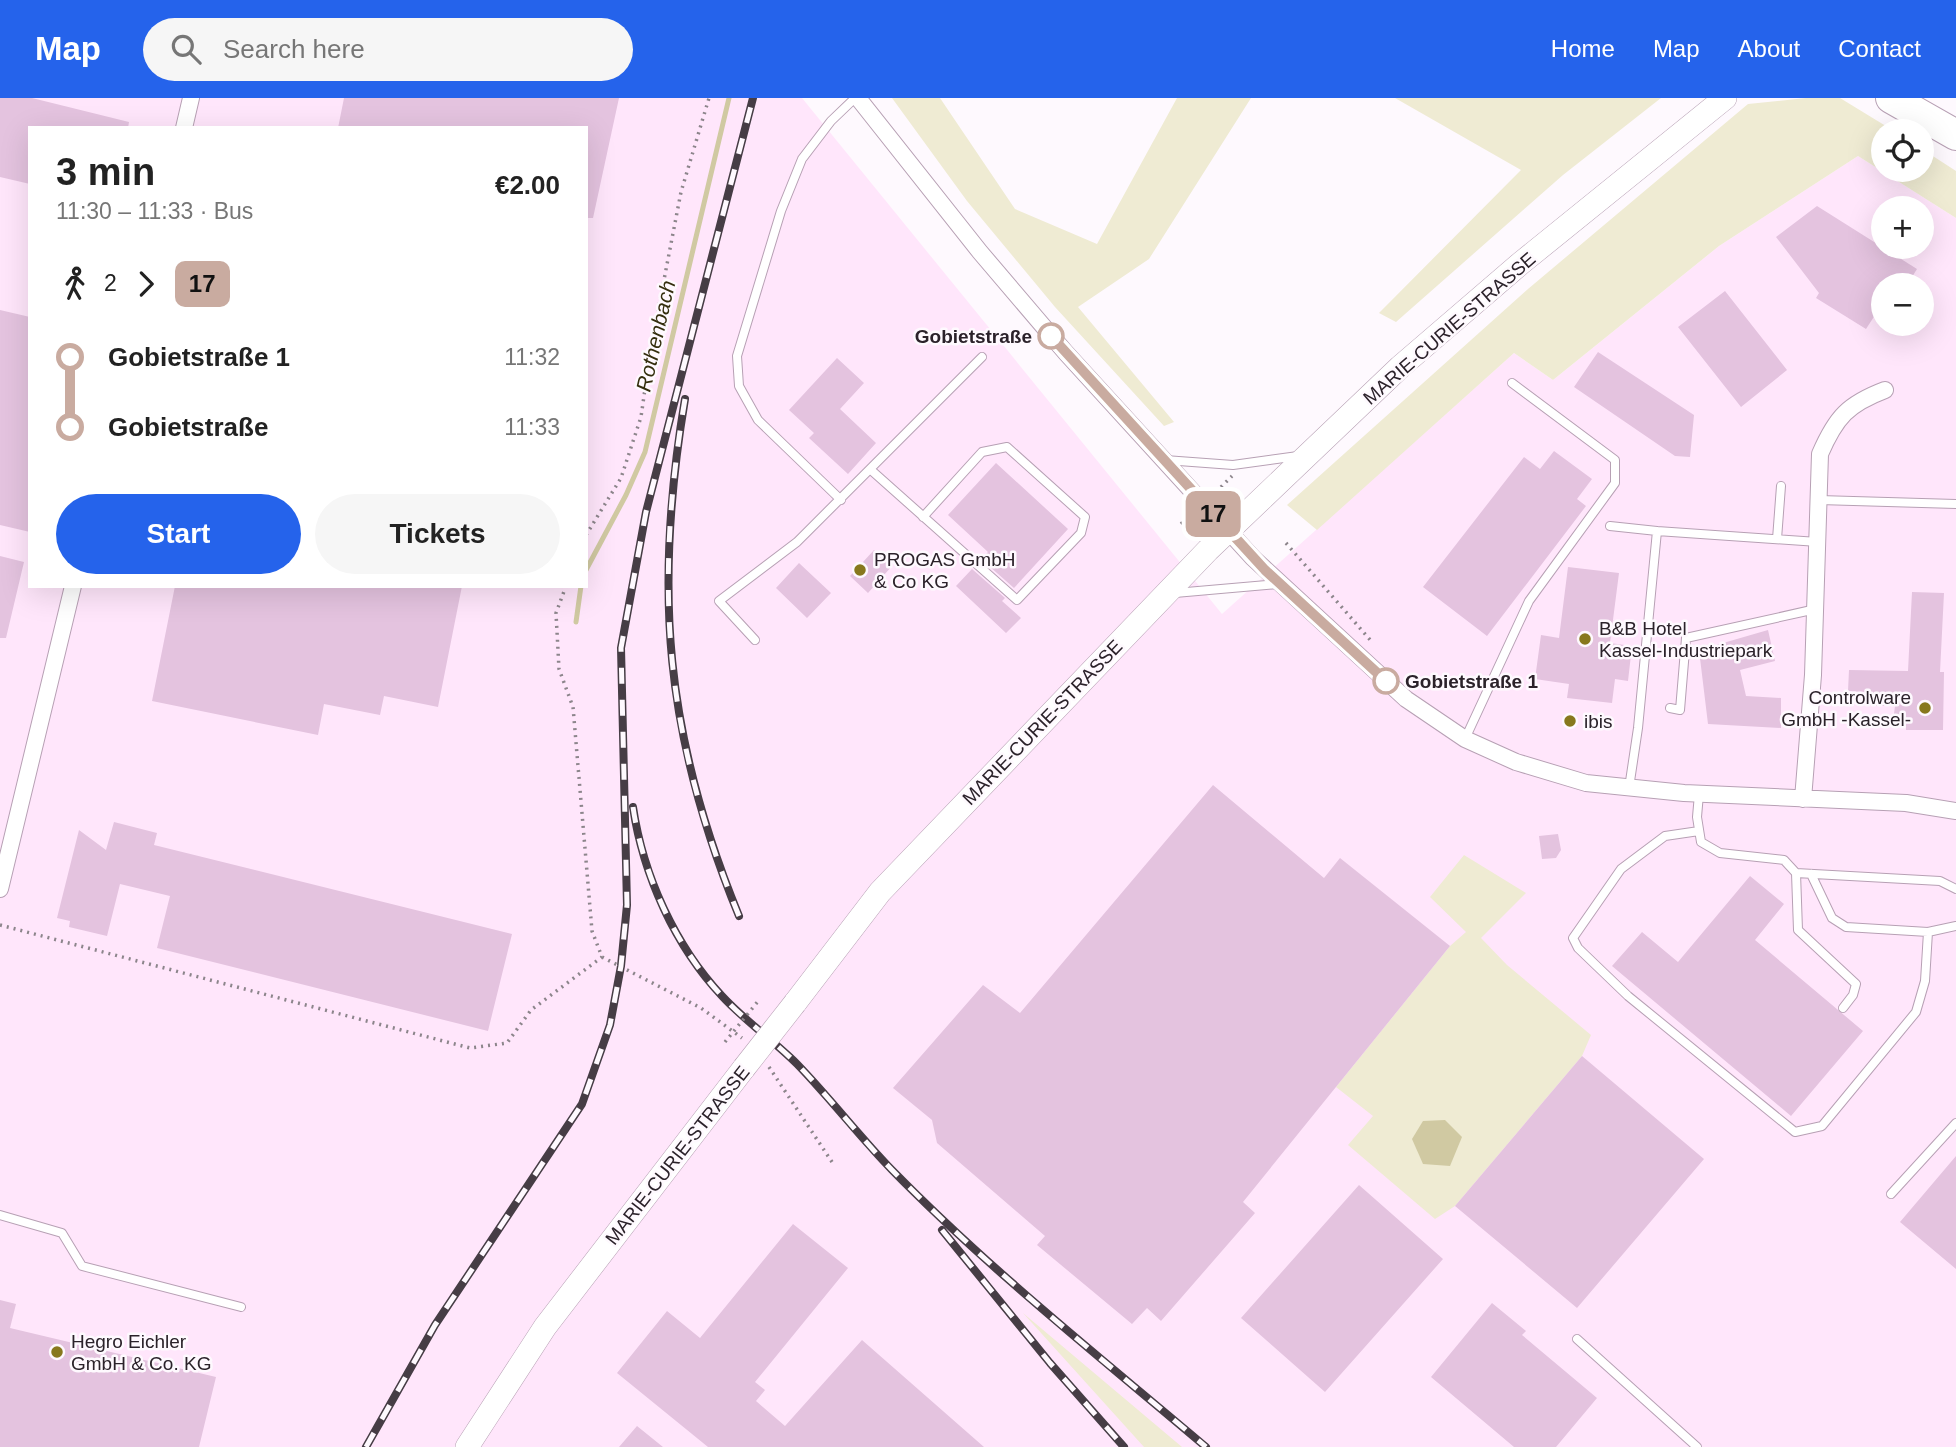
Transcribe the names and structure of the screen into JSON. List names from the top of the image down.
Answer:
{
  "streets": {
    "main road": ["MARIE-CURIE-STRASSE"]
  },
  "water": ["Rothenbach"],
  "places": [
    "Gobietstraße",
    "PROGAS GmbH & Co KG",
    "B&B Hotel Kassel-Industriepark",
    "Gobietstraße 1",
    "Controlware GmbH -Kassel-",
    "ibis",
    "Hegro Eichler GmbH & Co. KG"
  ],
  "lines": ["bus line 17"],
  "page": {
    "header": "Map",
    "search": "Search here",
    "nav": [
      "Home",
      "Map",
      "About",
      "Contact"
    ],
    "on_map": "17",
    "map_buttons": ["+", "−"],
    "heading": ["3 min", "11:30 – 11:33 · Bus", "€2.00"],
    "legs": ["2", "17"],
    "list": [
      {
        "name": "Gobietstraße 1",
        "value": "11:32"
      },
      {
        "name": "Gobietstraße",
        "value": "11:33"
      }
    ],
    "buttons": ["Start", "Tickets"]
  }
}
